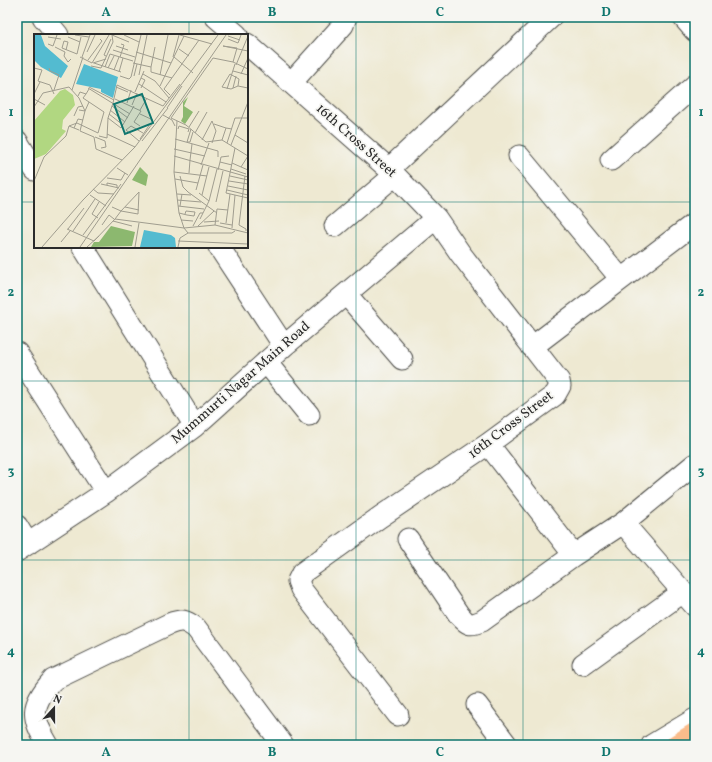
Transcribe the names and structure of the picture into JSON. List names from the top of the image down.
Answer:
{
  "streets": {
    "street": ["16th Cross Street", "Mummurti Nagar Main Road"]
  },
  "crossings": [
    ["16th Cross Street", "Mummurti Nagar Main Road"]
  ],
  "north": "top",
  "grid": {
    "columns": [
      "A",
      "B",
      "C",
      "D"
    ],
    "rows": [
      "1",
      "2",
      "3",
      "4"
    ]
  }
}
